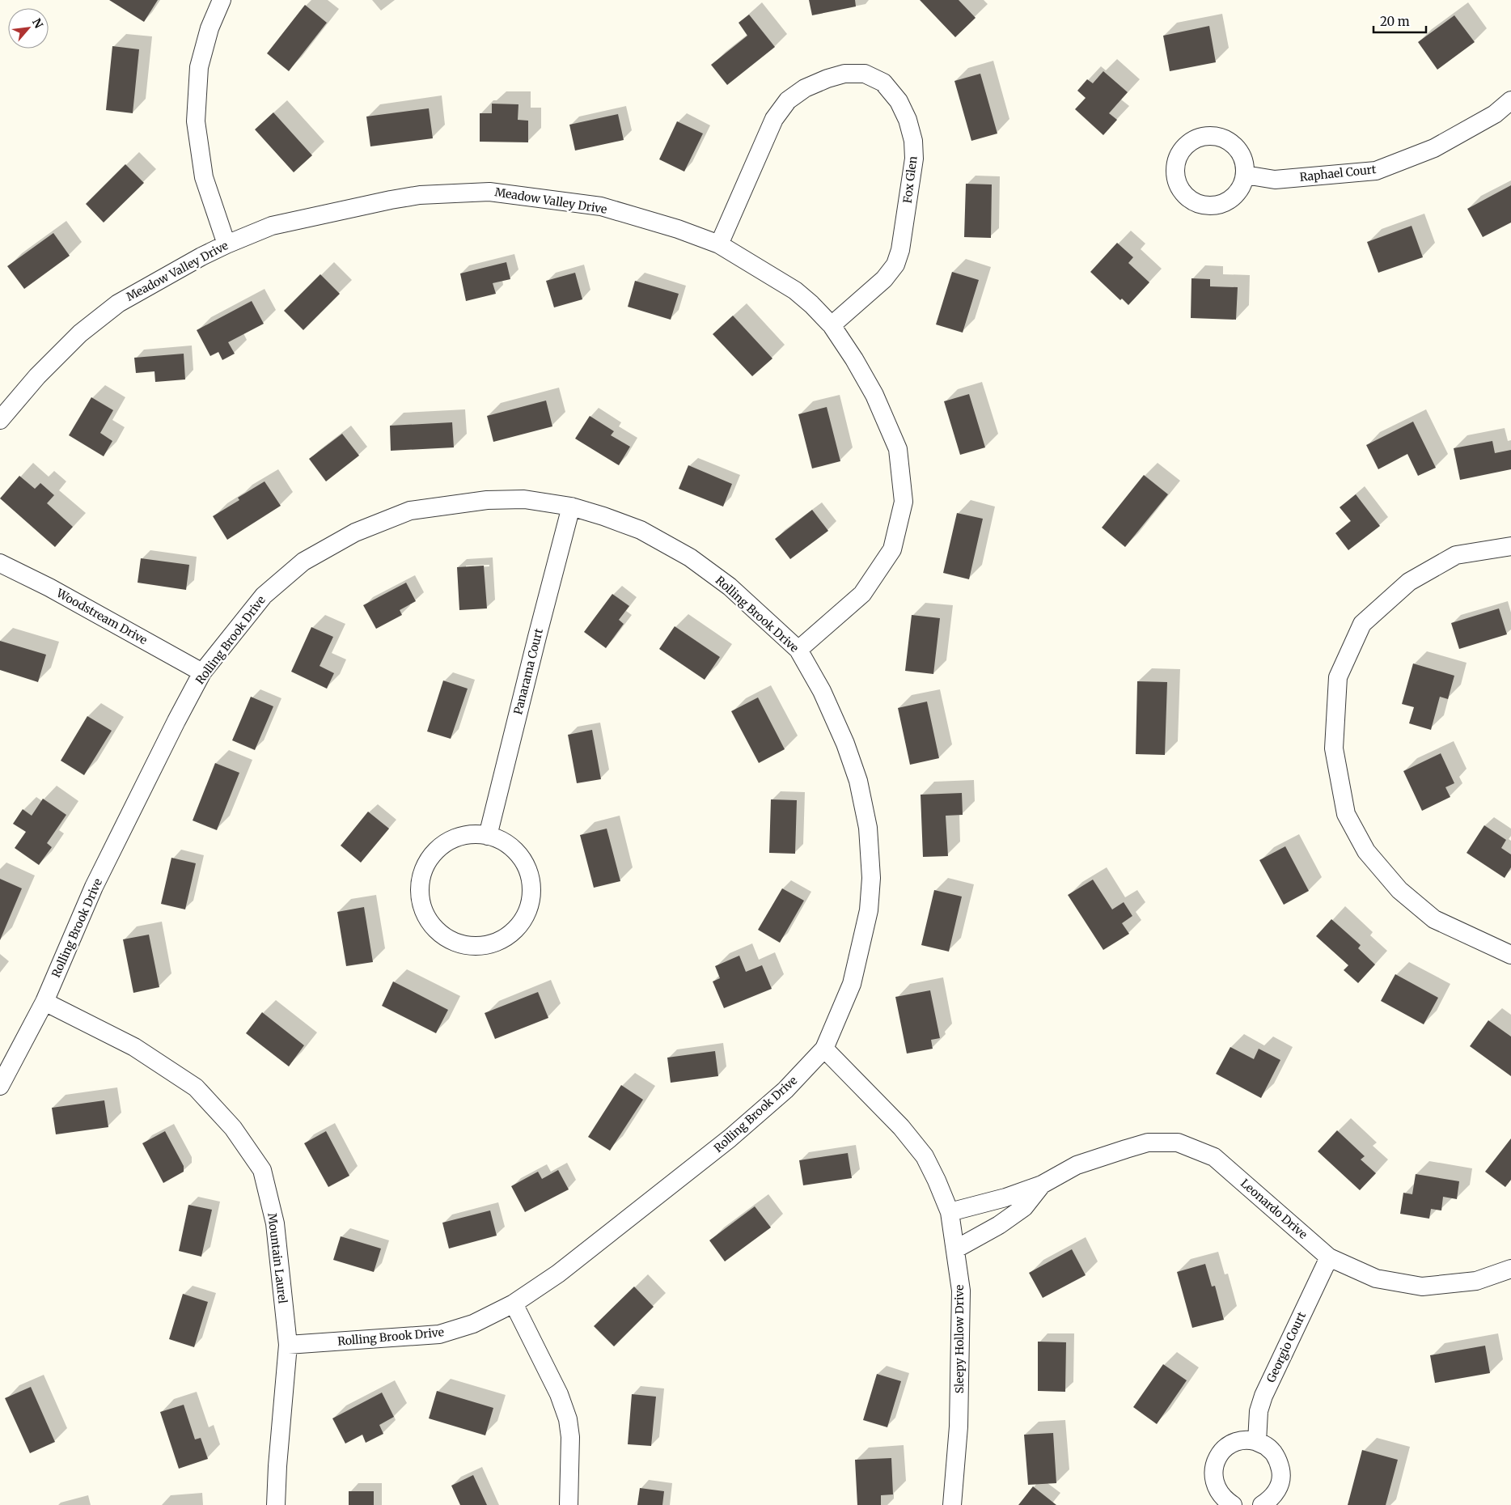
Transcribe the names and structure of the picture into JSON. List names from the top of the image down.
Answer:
{
  "streets": {
    "street": [
      "Raphael Court",
      "Fox Glen",
      "Meadow Valley Drive",
      "Rolling Brook Drive",
      "Woodstream Drive",
      "Panarama Court",
      "Leonardo Drive",
      "Mountain Laurel",
      "Sleepy Hollow Drive",
      "Georgio Court"
    ]
  },
  "crossings": [
    ["Fox Glen", "Meadow Valley Drive"],
    ["Meadow Valley Drive", "Rolling Brook Drive"],
    ["Rolling Brook Drive", "Woodstream Drive"],
    ["Rolling Brook Drive", "Panarama Court"],
    ["Rolling Brook Drive", "Mountain Laurel"],
    ["Rolling Brook Drive", "Sleepy Hollow Drive"],
    ["Leonardo Drive", "Sleepy Hollow Drive"],
    ["Leonardo Drive", "Georgio Court"]
  ],
  "scale_bar": "20 m",
  "north": "top right"
}
